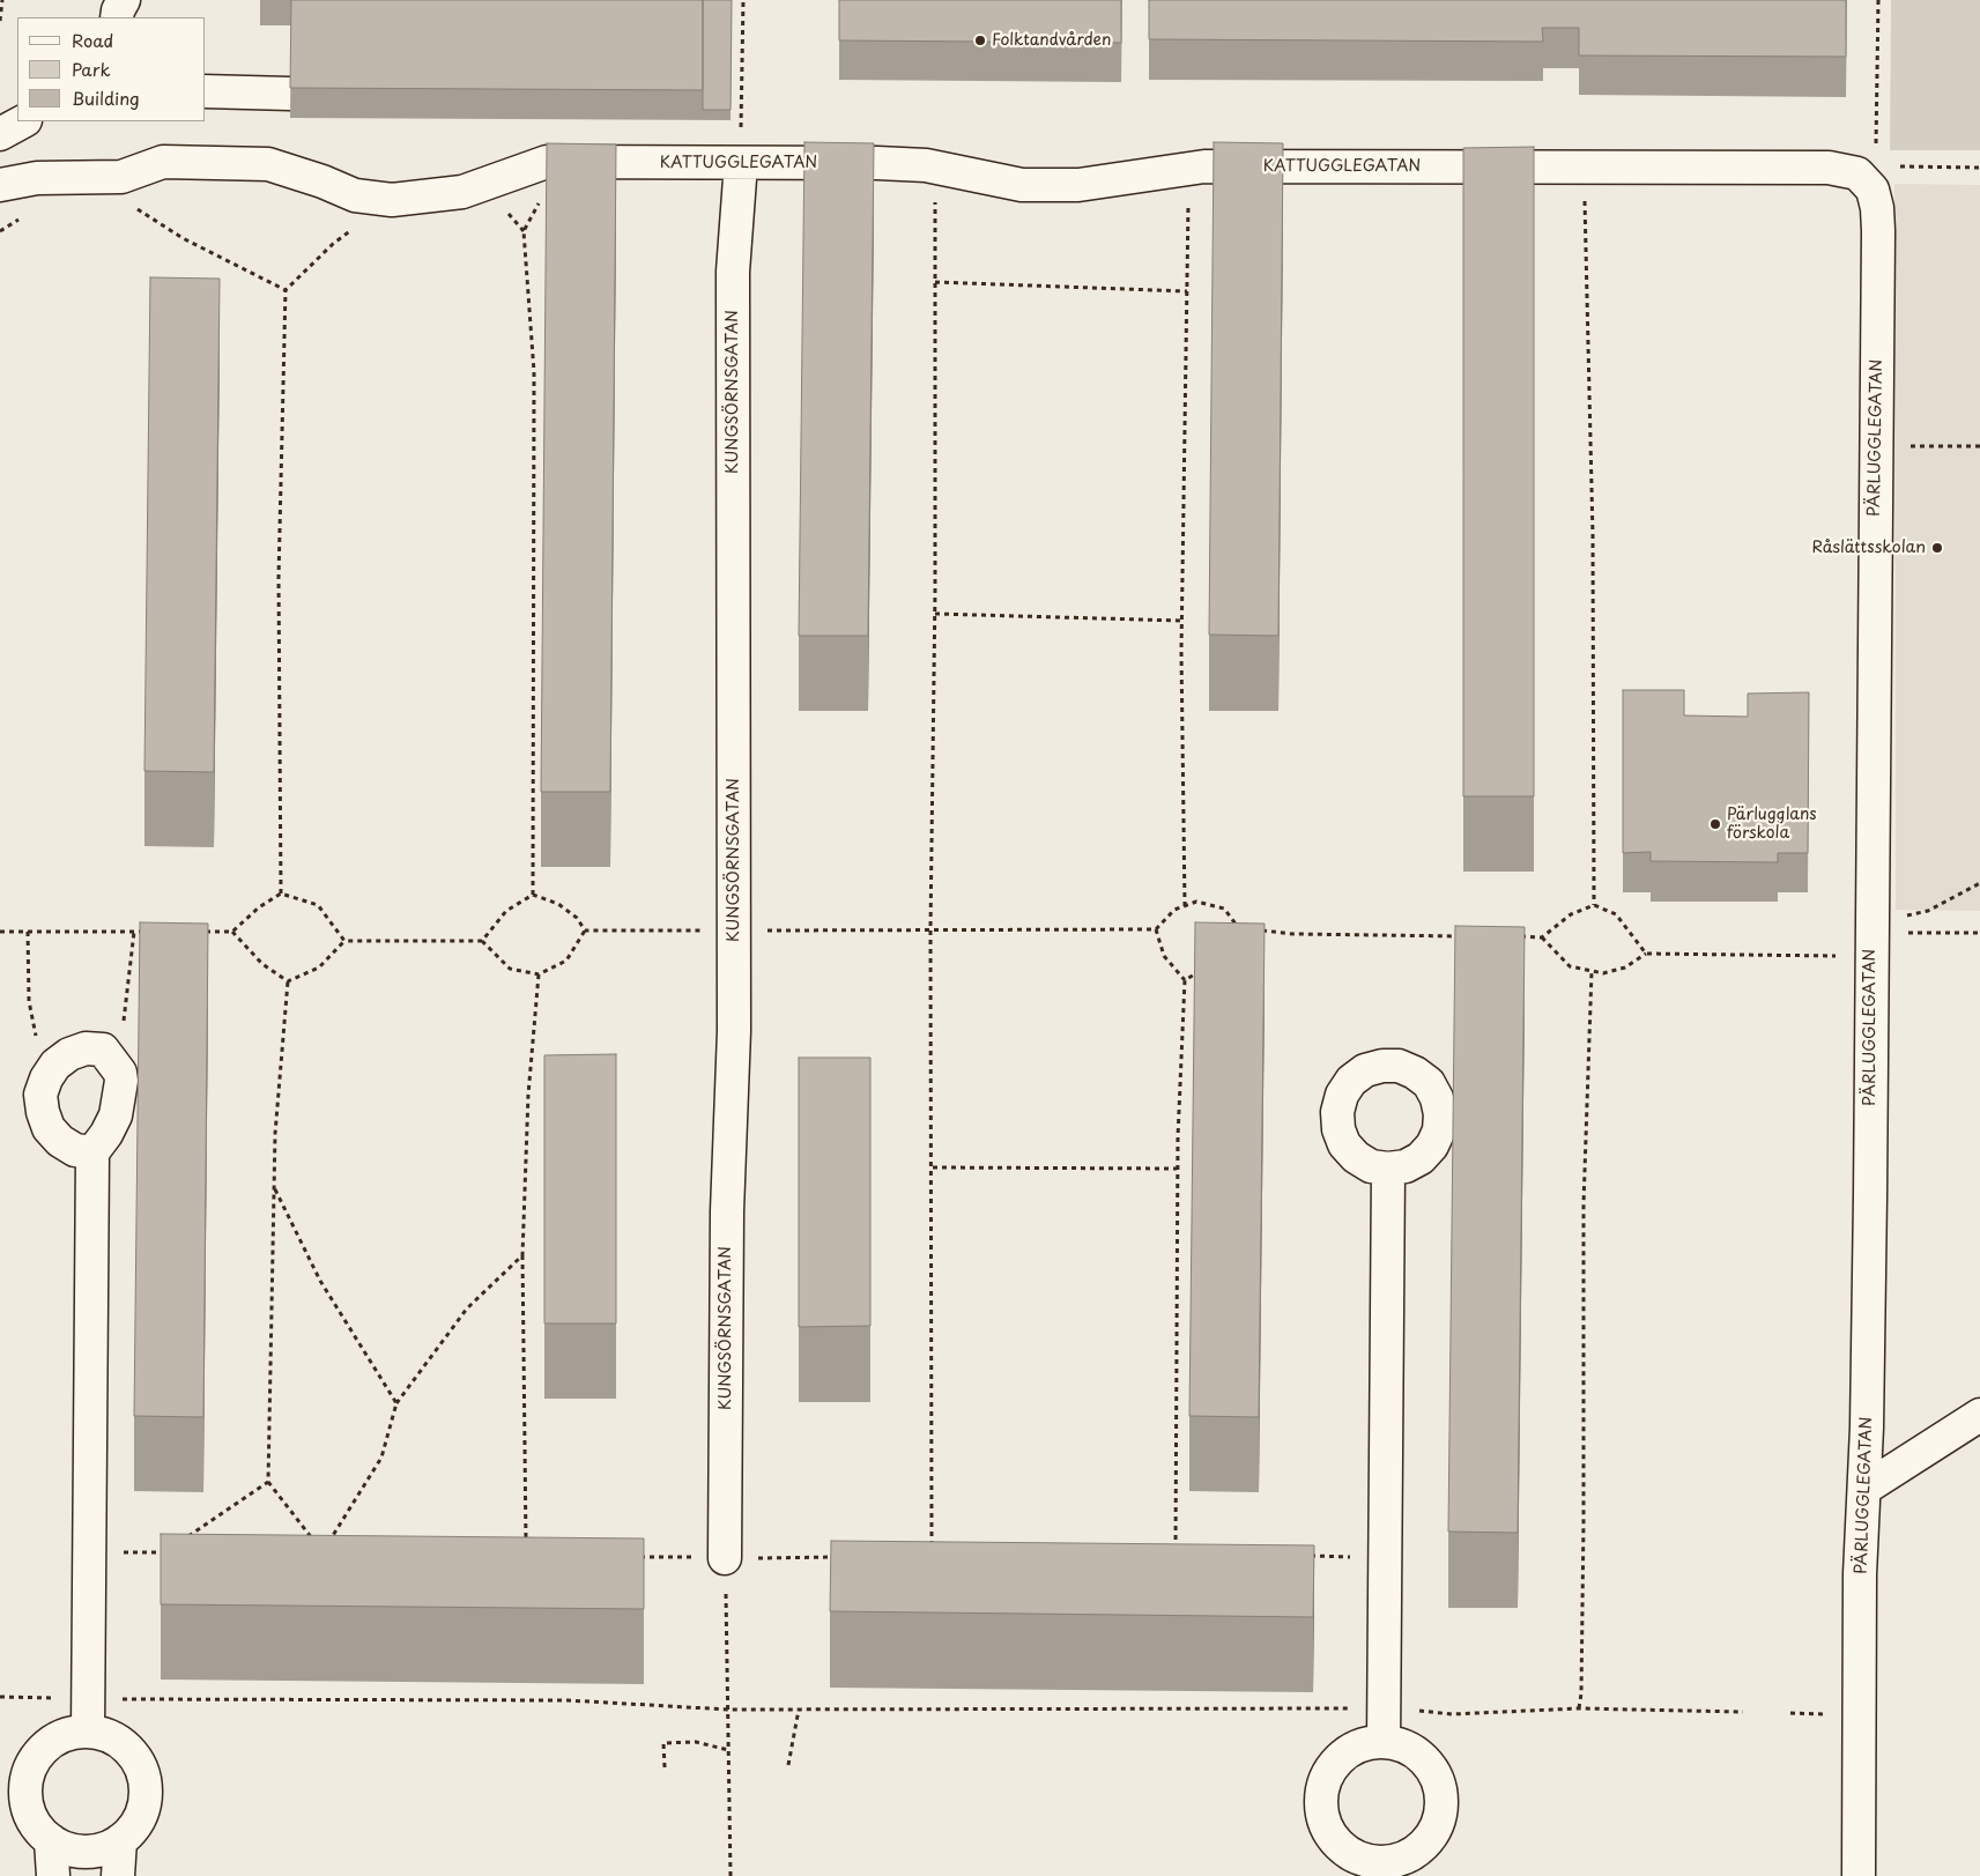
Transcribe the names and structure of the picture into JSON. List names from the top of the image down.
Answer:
{
  "streets": {
    "street": ["KATTUGGLEGATAN", "KUNGSÖRNSGATAN", "PÄRLUGGLEGATAN"]
  },
  "crossings": [
    ["KATTUGGLEGATAN", "KUNGSÖRNSGATAN"],
    ["KATTUGGLEGATAN", "PÄRLUGGLEGATAN"]
  ],
  "places": ["Folktandvården", "Råslättsskolan", "Pärlugglans förskola"],
  "legend": ["Road", "Park", "Building"]
}
